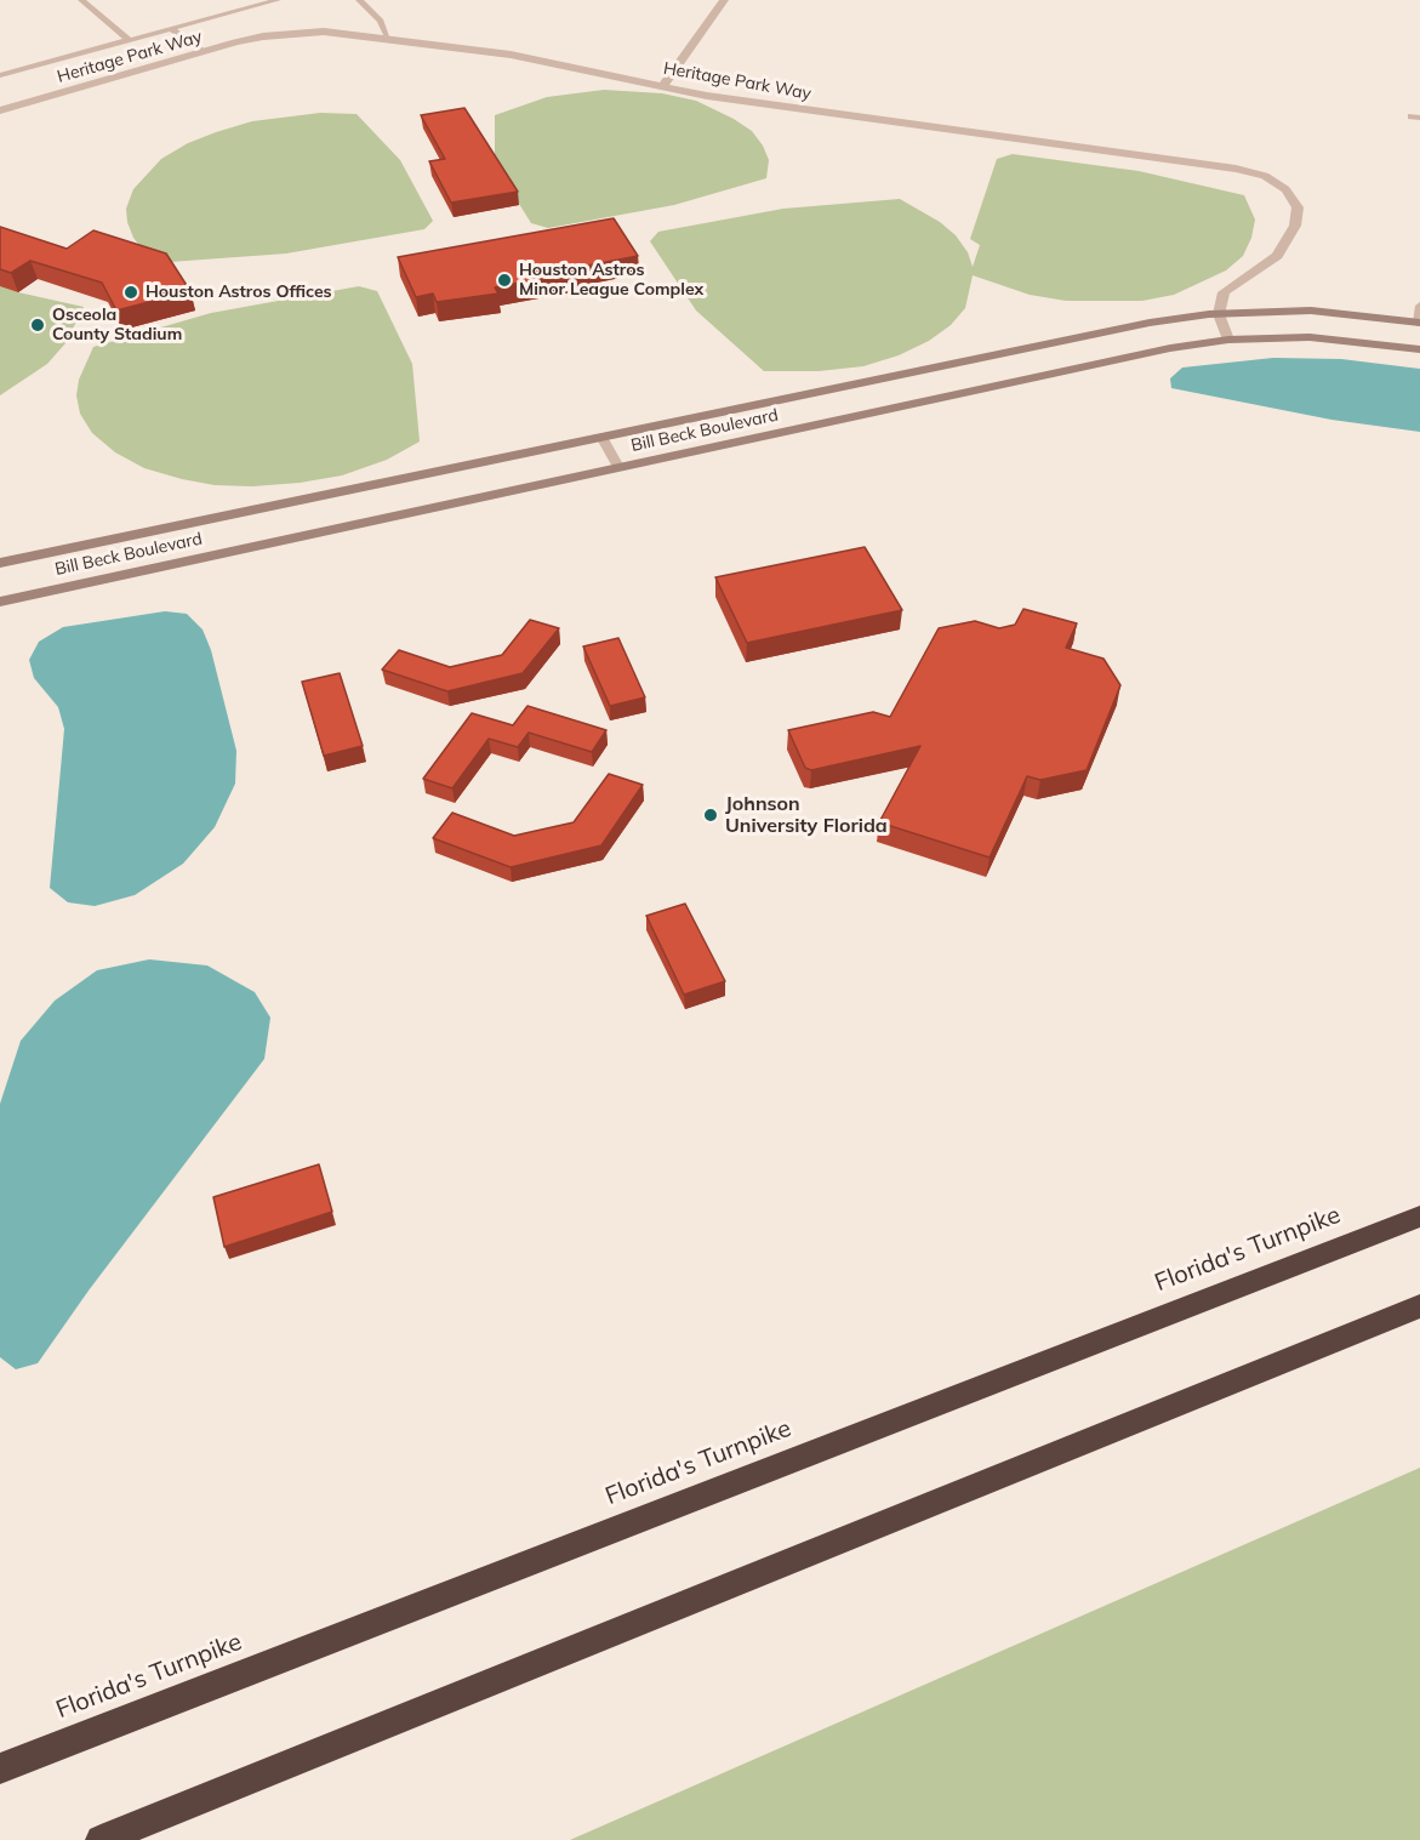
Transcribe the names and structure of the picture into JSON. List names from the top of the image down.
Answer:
{
  "streets": {
    "highway": ["Florida's Turnpike"],
    "street": ["Heritage Park Way", "Bill Beck Boulevard"]
  },
  "crossings": [
    ["Heritage Park Way", "Bill Beck Boulevard"]
  ],
  "places": [
    "Houston Astros Minor League Complex",
    "Houston Astros Offices",
    "Osceola County Stadium",
    "Johnson University Florida"
  ]
}
